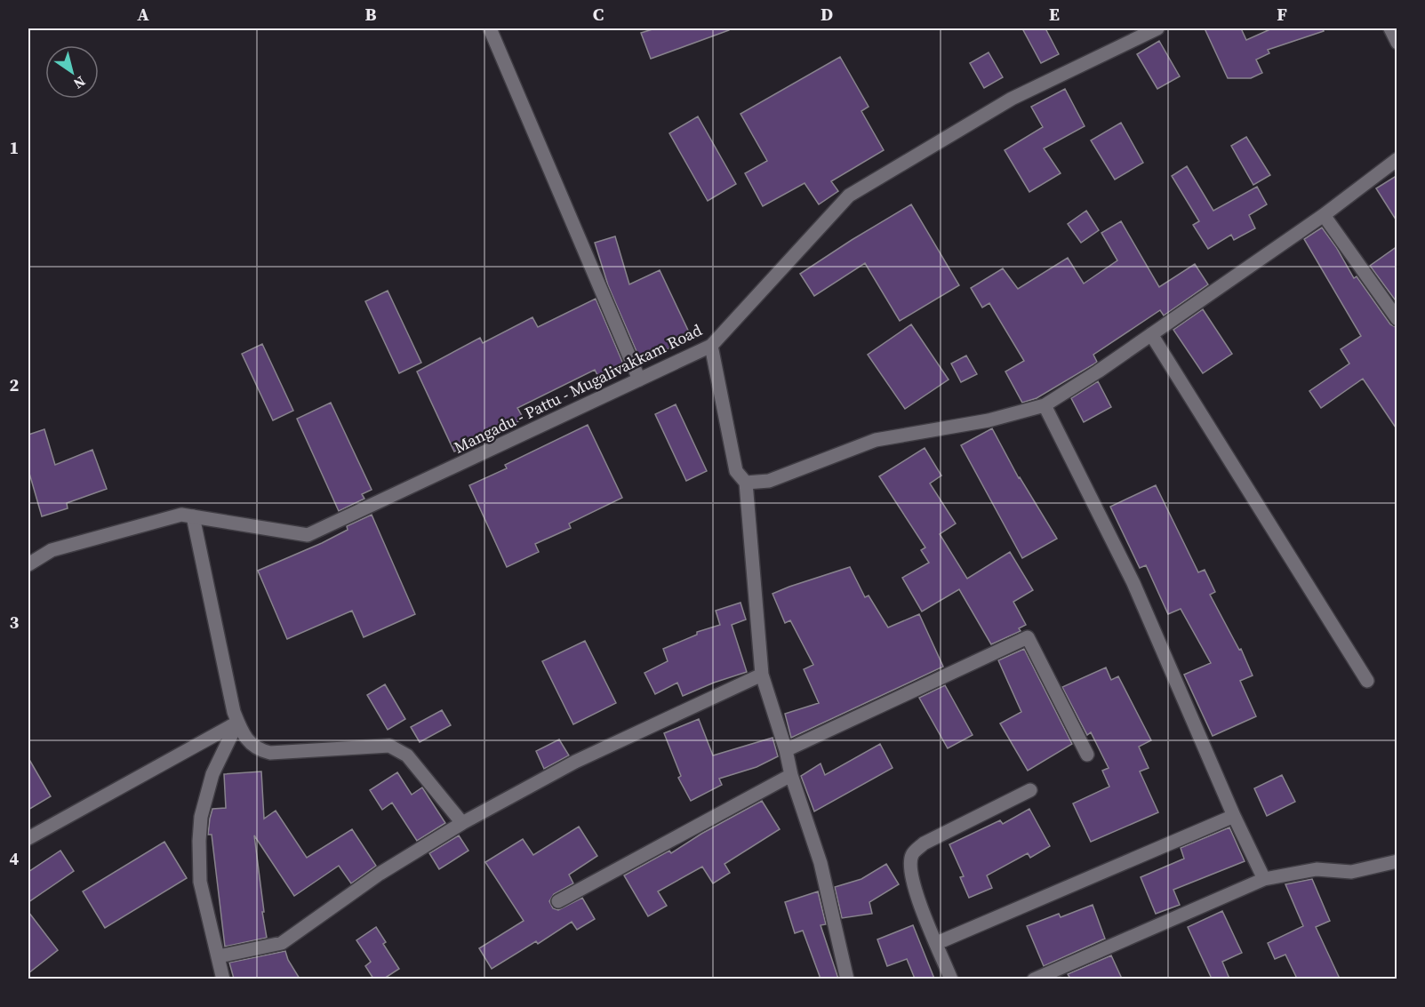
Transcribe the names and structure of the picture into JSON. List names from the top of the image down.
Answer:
{
  "streets": {
    "street": ["Mangadu - Pattu - Mugalivakkam Road"]
  },
  "north": "bottom right",
  "grid": {
    "columns": [
      "A",
      "B",
      "C",
      "D",
      "E",
      "F"
    ],
    "rows": [
      "1",
      "2",
      "3",
      "4"
    ]
  }
}
